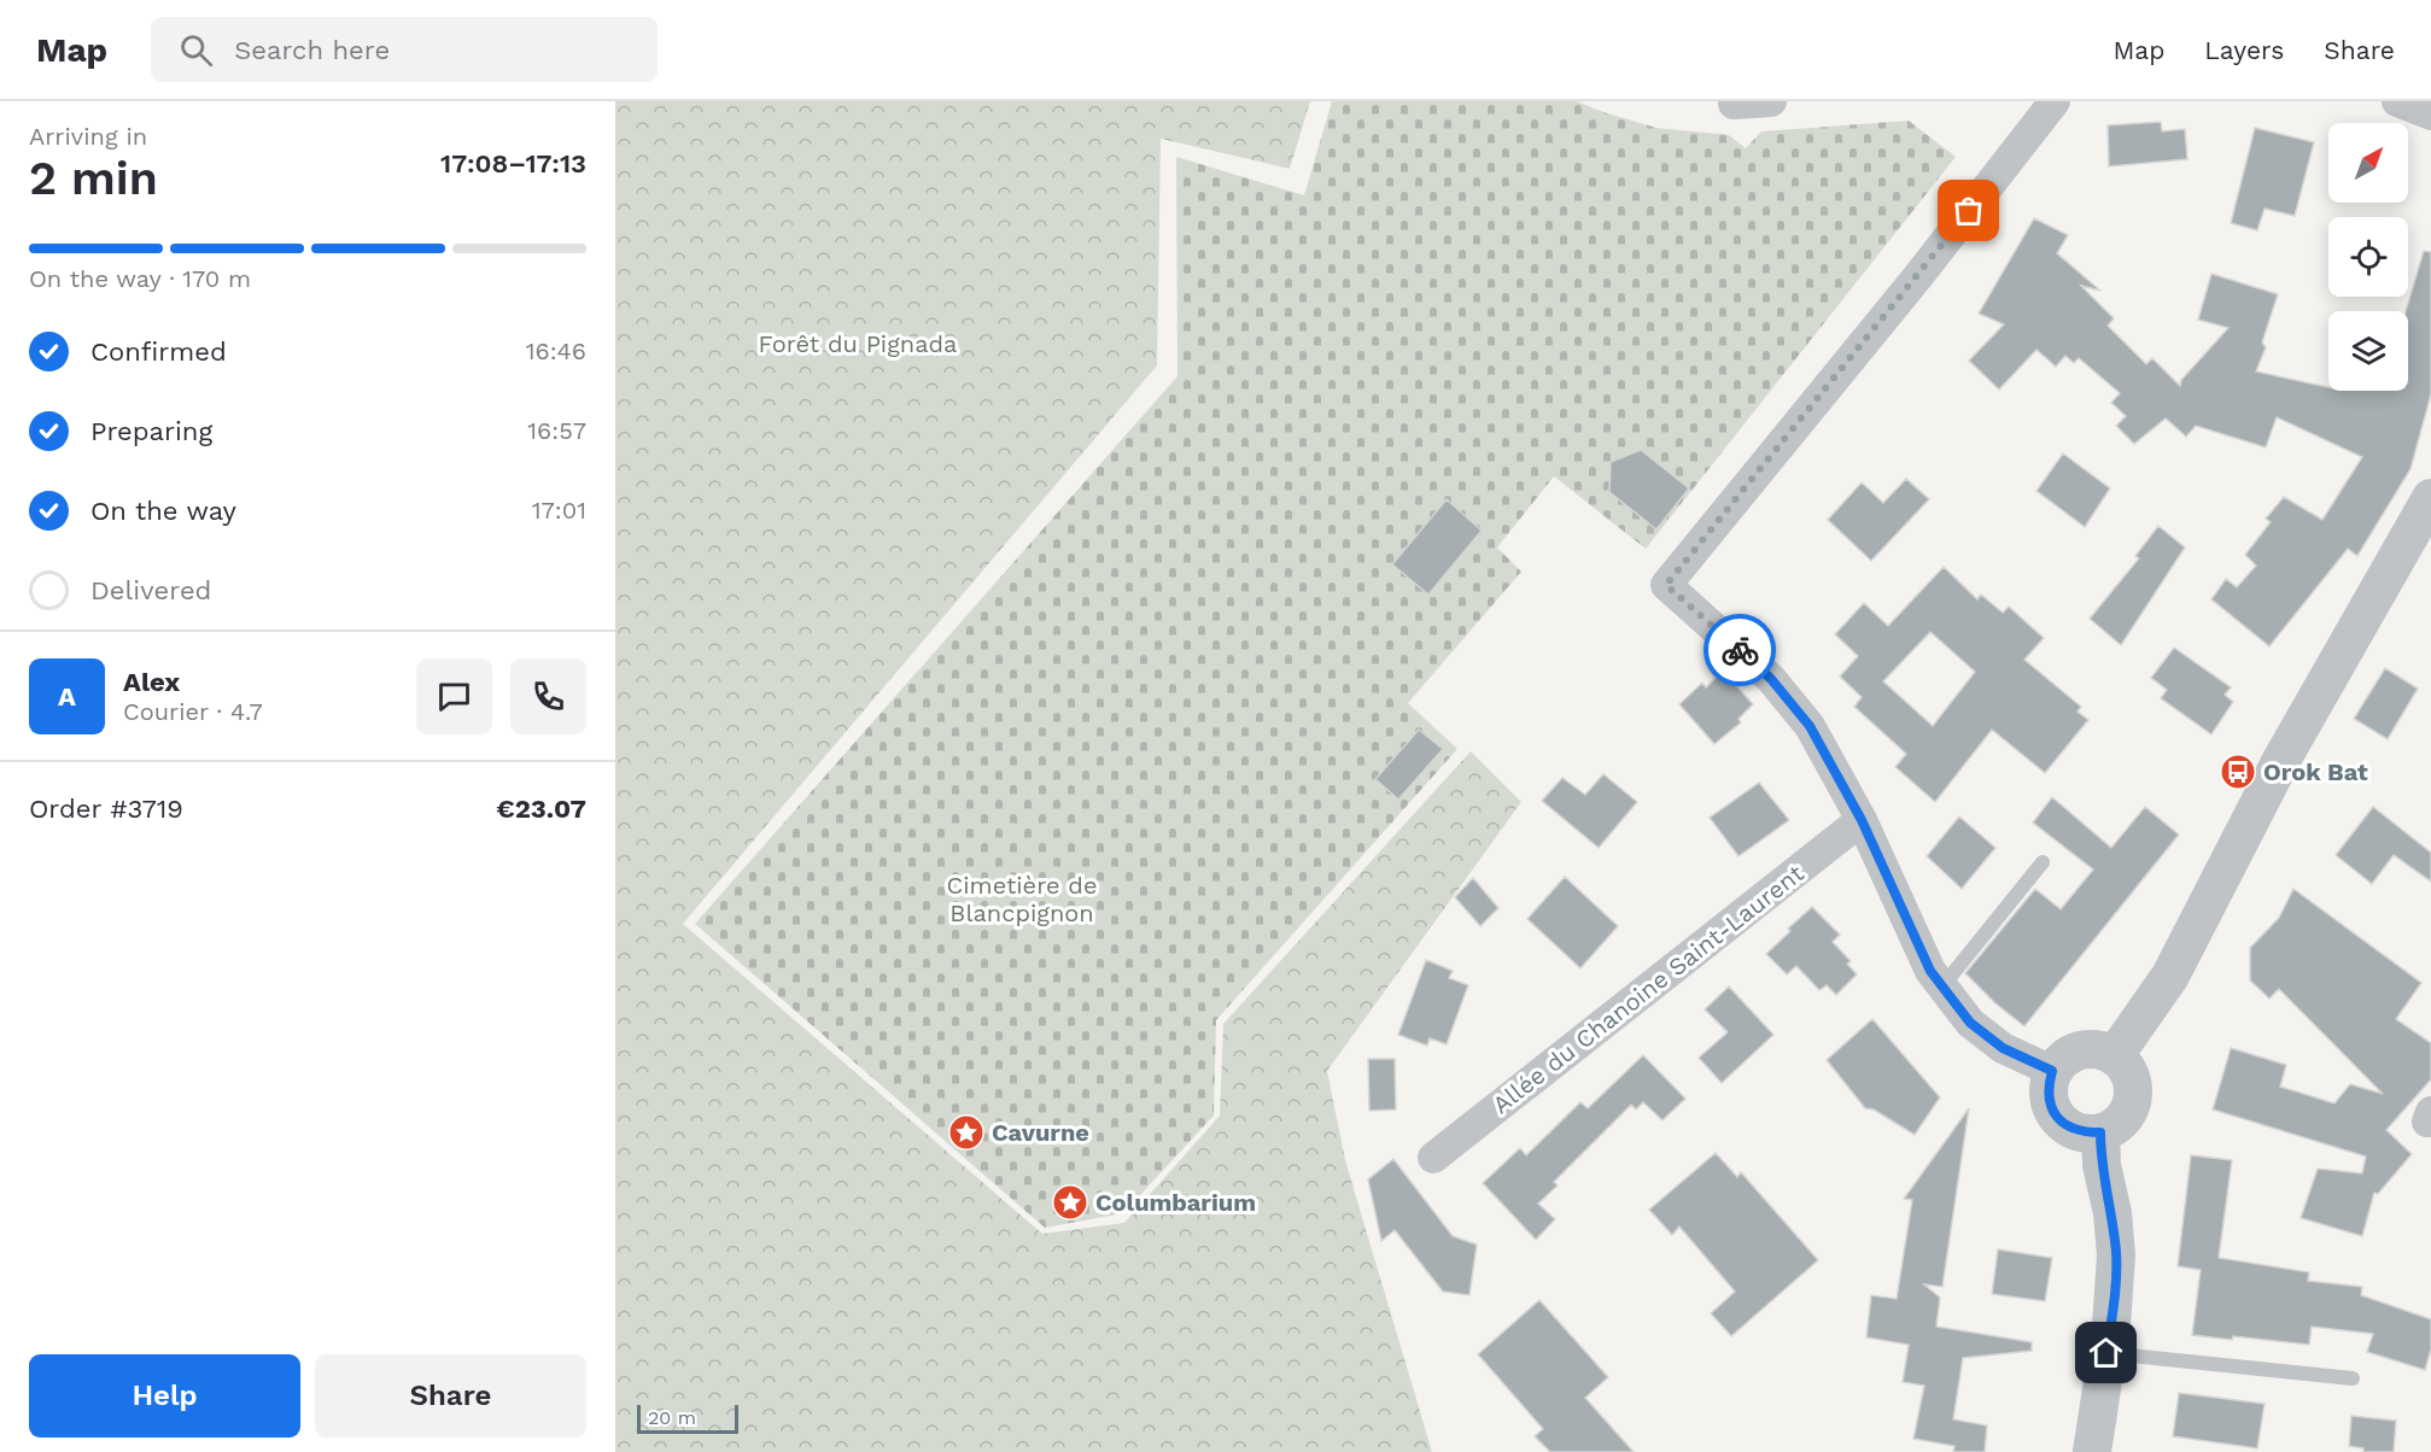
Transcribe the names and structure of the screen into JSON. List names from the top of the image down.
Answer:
{
  "streets": {
    "street": ["Allée du Chanoine Saint-Laurent"]
  },
  "parks": ["Forêt du Pignada", "Cimetière de Blancpignon"],
  "places": {
    "bus stop": ["Orok Bat"],
    "place": ["Cavurne", "Columbarium"]
  },
  "scale_bar": "20 m",
  "north": "top right",
  "page": {
    "header": "Map",
    "search": "Search here",
    "nav": ["Map", "Layers", "Share"],
    "heading": ["2 min", "Arriving in", "17:08–17:13"],
    "panel": [
      "Alex",
      "Courier · 4.7",
      "Order #3719",
      "€23.07"
    ],
    "bar": "On the way · 170 m",
    "list": [
      ["Confirmed", "16:46"],
      ["Preparing", "16:57"],
      ["On the way", "17:01"],
      "Delivered"
    ],
    "round": "A",
    "buttons": ["Help", "Share"],
    "scale": "20 m"
  }
}
